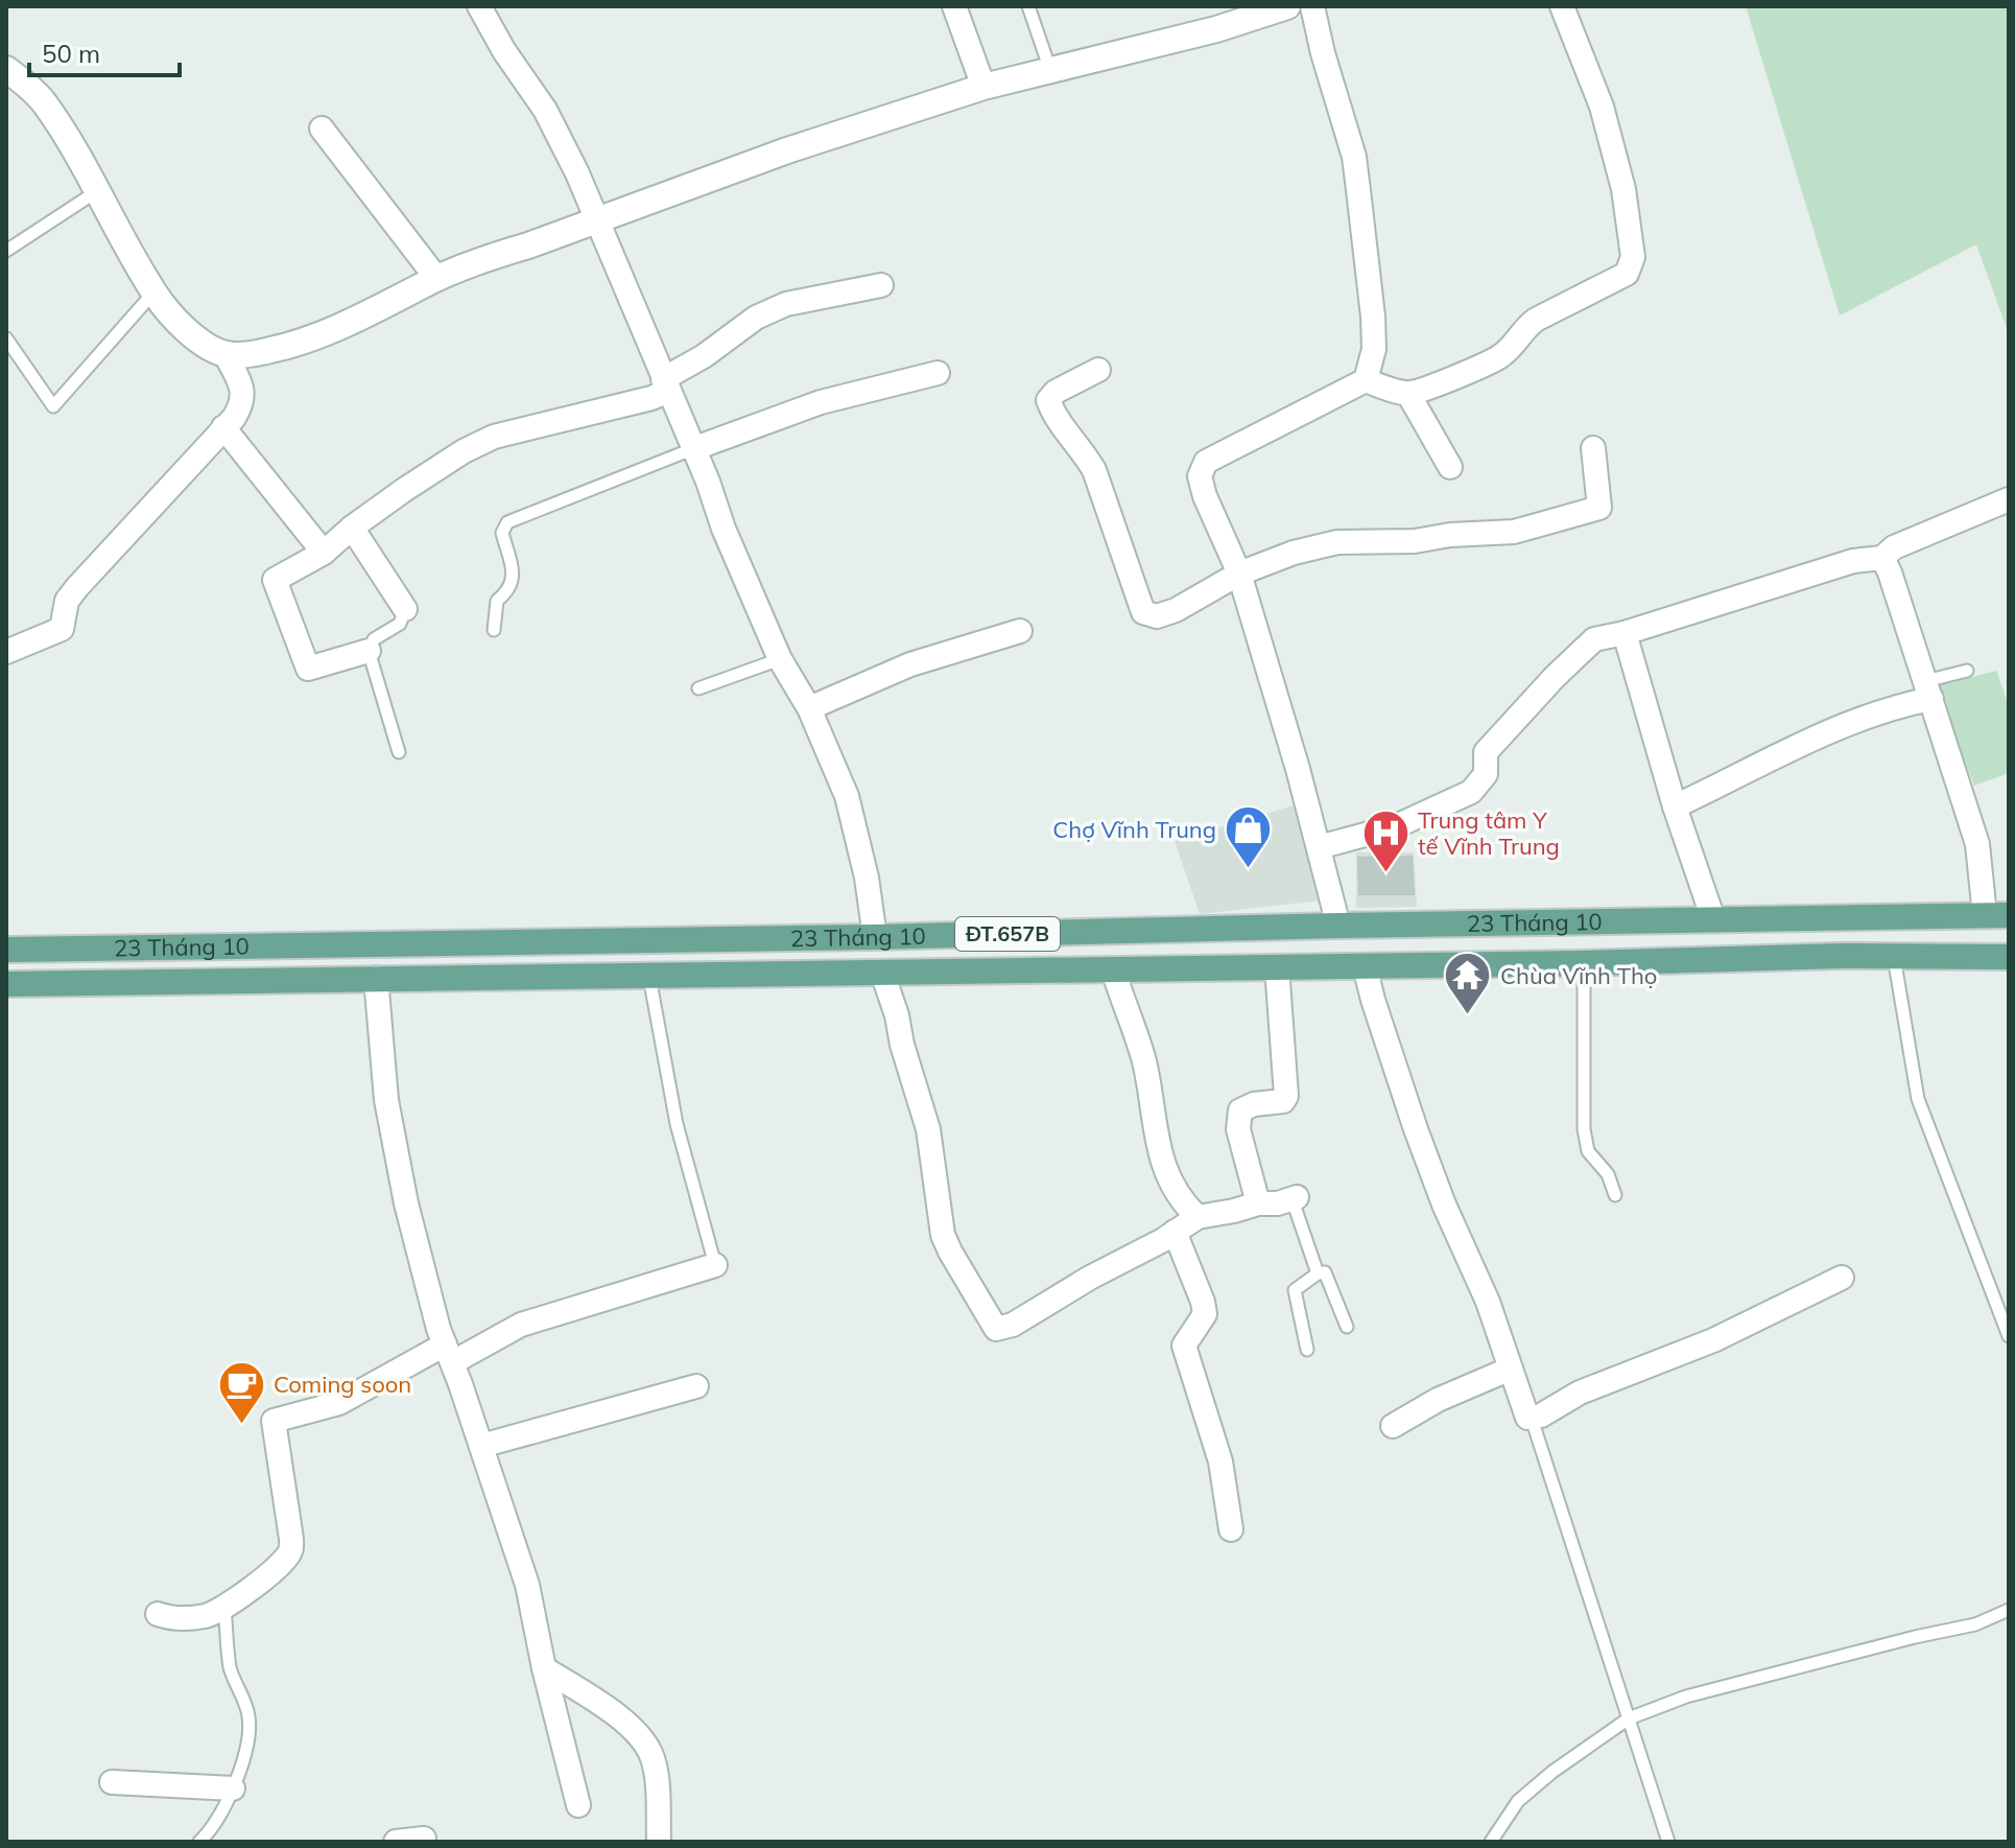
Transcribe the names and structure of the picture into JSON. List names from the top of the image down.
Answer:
{
  "streets": {
    "main road": ["23 Tháng 10", "ĐT.657B"]
  },
  "places": {
    "shop": ["Chợ Vĩnh Trung"],
    "hospital": ["Trung tâm Y tế Vĩnh Trung"],
    "temple": ["Chùa Vĩnh Thọ"],
    "cafe": ["Coming soon"]
  },
  "scale_bar": "50 m"
}
